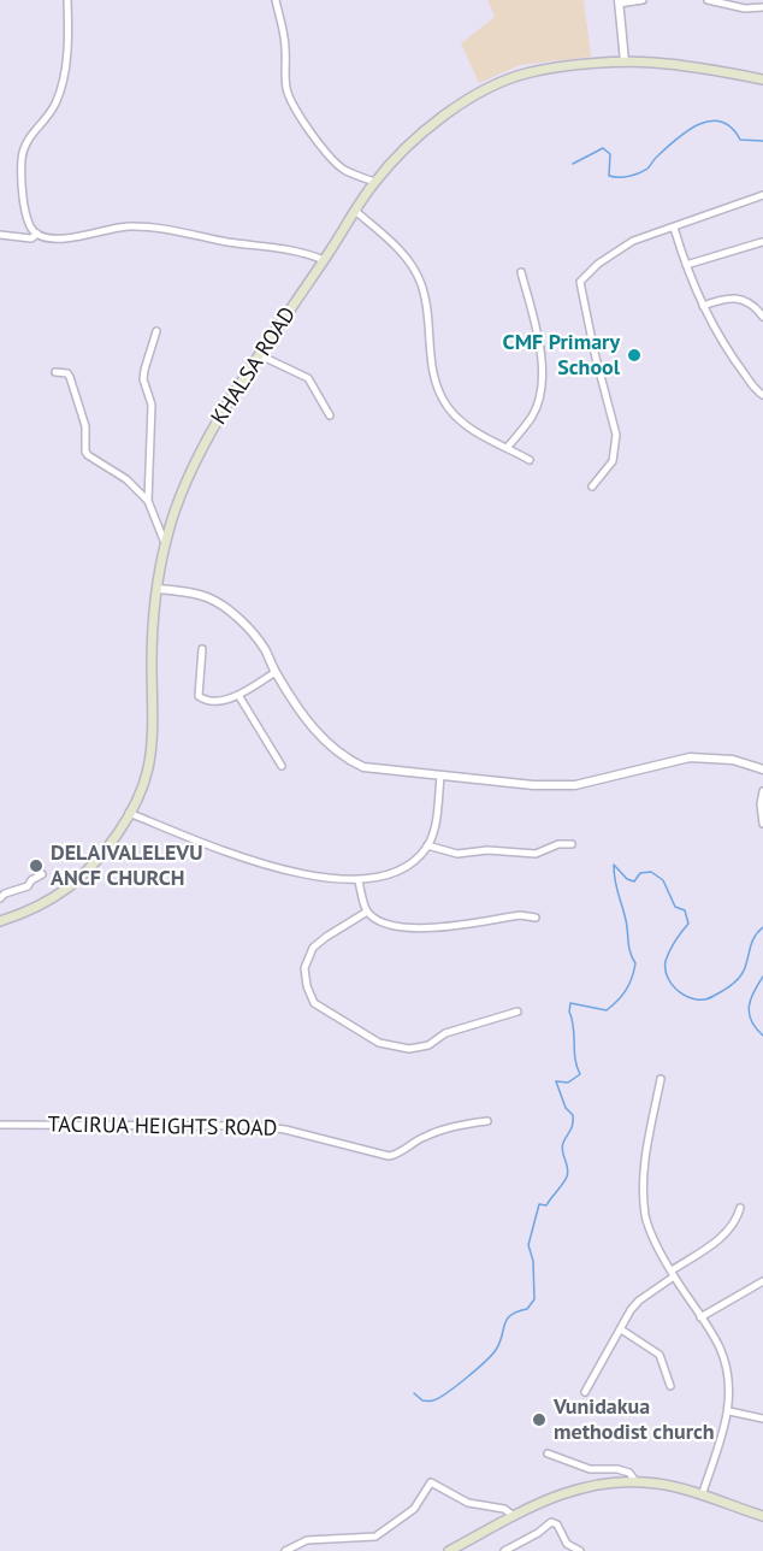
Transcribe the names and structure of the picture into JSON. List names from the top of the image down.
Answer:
{
  "streets": {
    "main road": ["KHALSA ROAD"],
    "street": ["TACIRUA HEIGHTS ROAD"]
  },
  "places": ["CMF Primary School", "DELAIVALELEVU ANCF CHURCH", "Vunidakua methodist church"]
}
